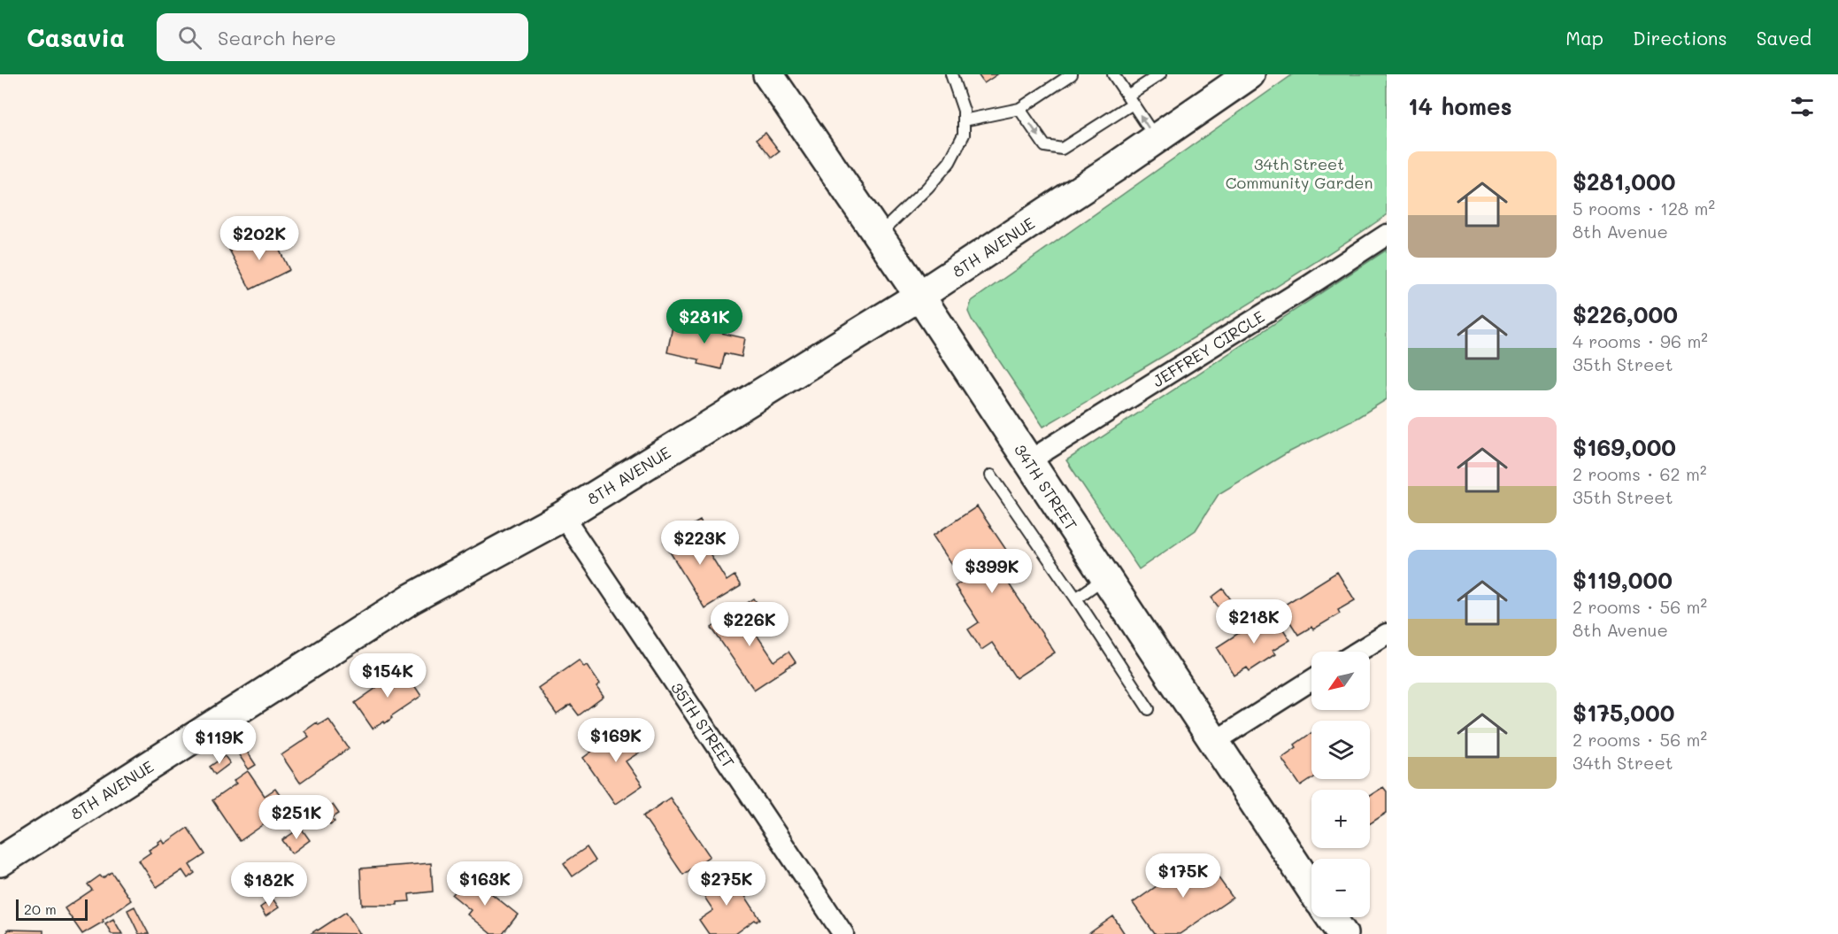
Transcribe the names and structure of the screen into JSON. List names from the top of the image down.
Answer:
{
  "streets": {
    "street": [
      "8TH AVENUE",
      "JEFFREY CIRCLE",
      "34TH STREET",
      "35TH STREET"
    ]
  },
  "crossings": [
    ["8TH AVENUE", "34TH STREET"],
    ["8TH AVENUE", "35TH STREET"],
    ["JEFFREY CIRCLE", "34TH STREET"]
  ],
  "parks": ["34th Street Community Garden"],
  "scale_bar": "20 m",
  "north": "bottom left",
  "page": {
    "header": "Casavia",
    "search": "Search here",
    "nav": ["Map", "Directions", "Saved"],
    "heading": "14 homes",
    "list": [
      {
        "name": "$281,000",
        "note": "5 rooms · 128 m² · 8th Avenue"
      },
      {
        "name": "$226,000",
        "note": "4 rooms · 96 m² · 35th Street"
      },
      {
        "name": "$169,000",
        "note": "2 rooms · 62 m² · 35th Street"
      },
      {
        "name": "$119,000",
        "note": "2 rooms · 56 m² · 8th Avenue"
      },
      {
        "name": "$175,000",
        "note": "2 rooms · 56 m² · 34th Street"
      }
    ],
    "price": [
      "$202K",
      "$281K",
      "$223K",
      "$399K",
      "$218K",
      "$226K",
      "$154K",
      "$169K",
      "$119K",
      "$251K",
      "$175K",
      "$163K",
      "$275K",
      "$182K"
    ],
    "map_buttons": ["+", "−"],
    "scale": "20 m"
  }
}
